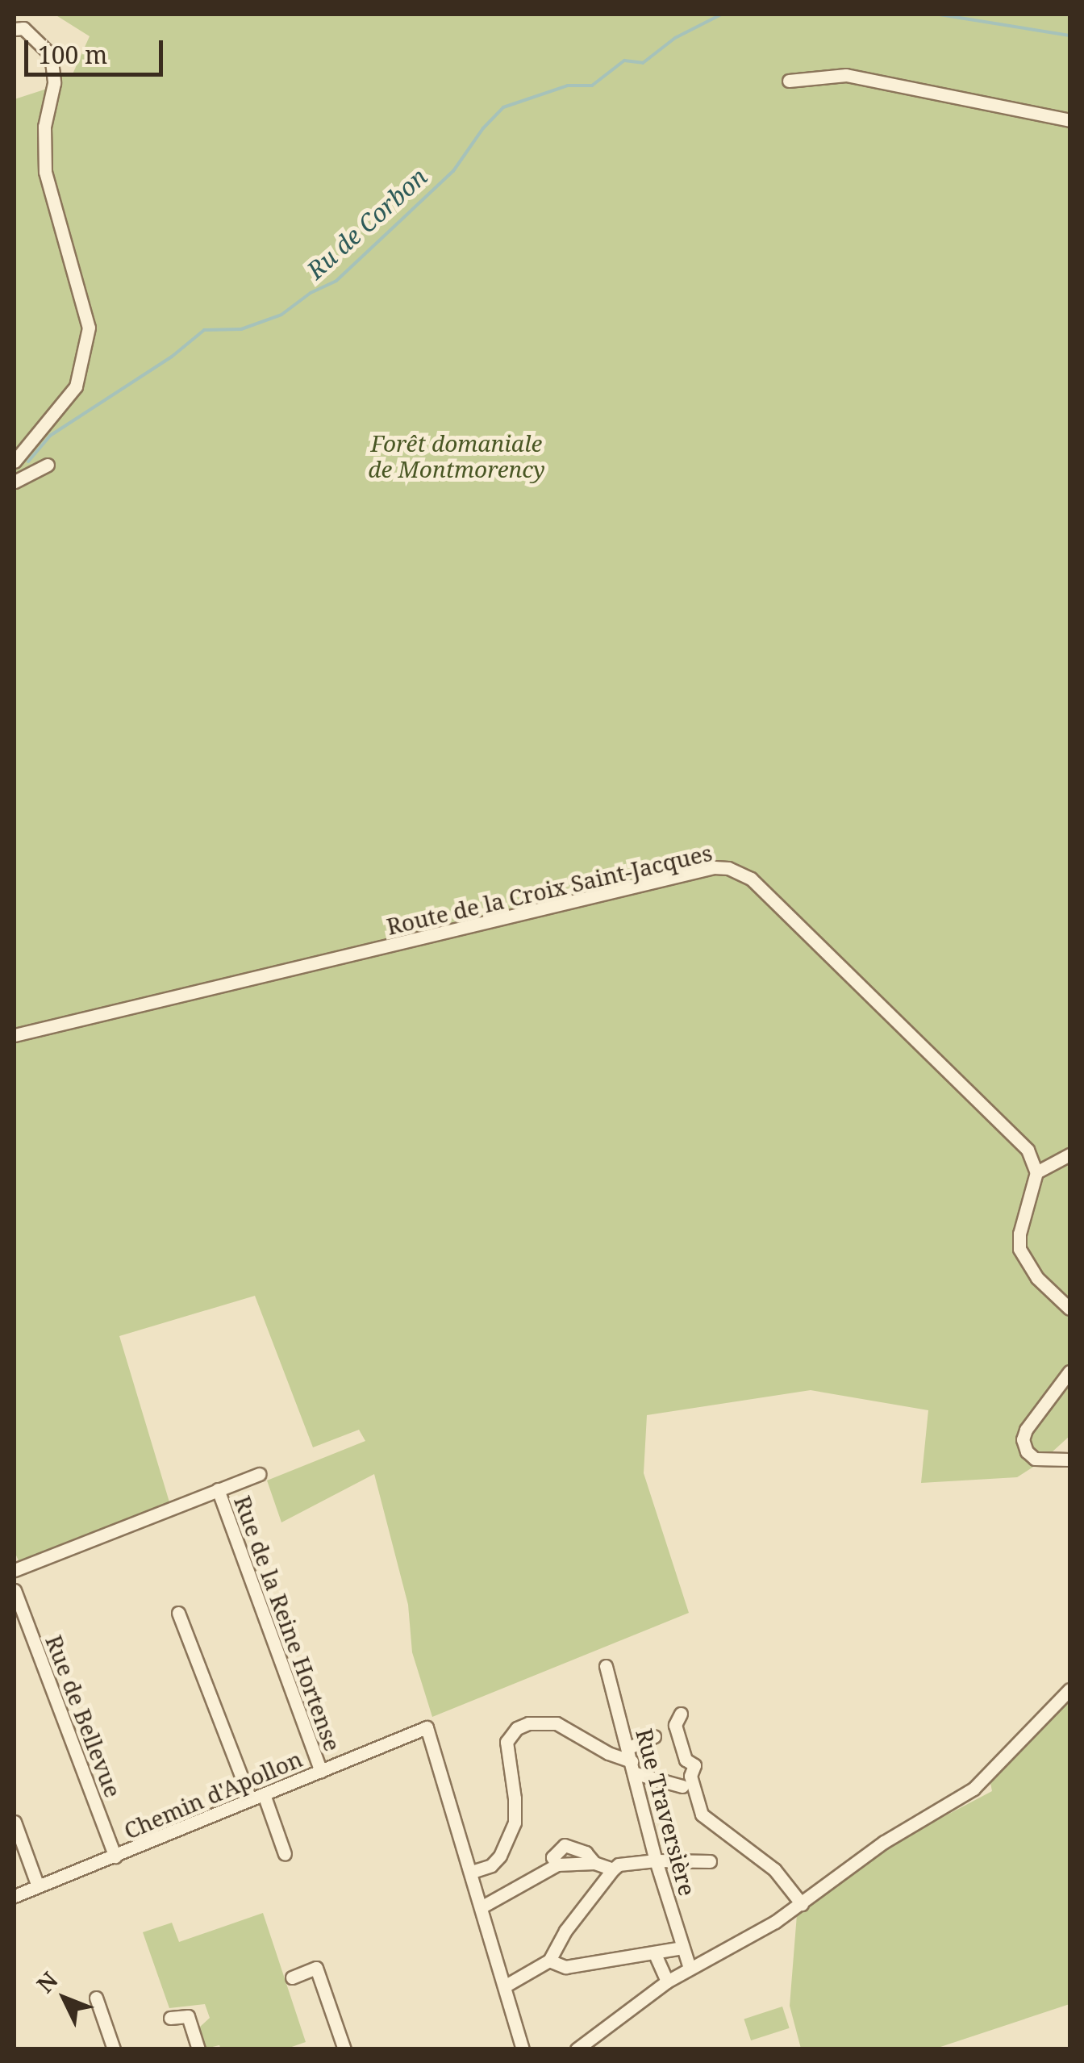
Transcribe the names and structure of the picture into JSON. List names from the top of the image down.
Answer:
{
  "streets": {
    "street": [
      "Route de la Croix Saint-Jacques",
      "Rue de la Reine Hortense",
      "Rue de Bellevue",
      "Chemin d'Apollon",
      "Rue Traversière"
    ]
  },
  "crossings": [
    ["Rue de la Reine Hortense", "Chemin d'Apollon"],
    ["Rue de Bellevue", "Chemin d'Apollon"]
  ],
  "water": ["Ru de Corbon"],
  "parks": ["Forêt domaniale de Montmorency"],
  "scale_bar": "100 m",
  "north": "top left"
}
